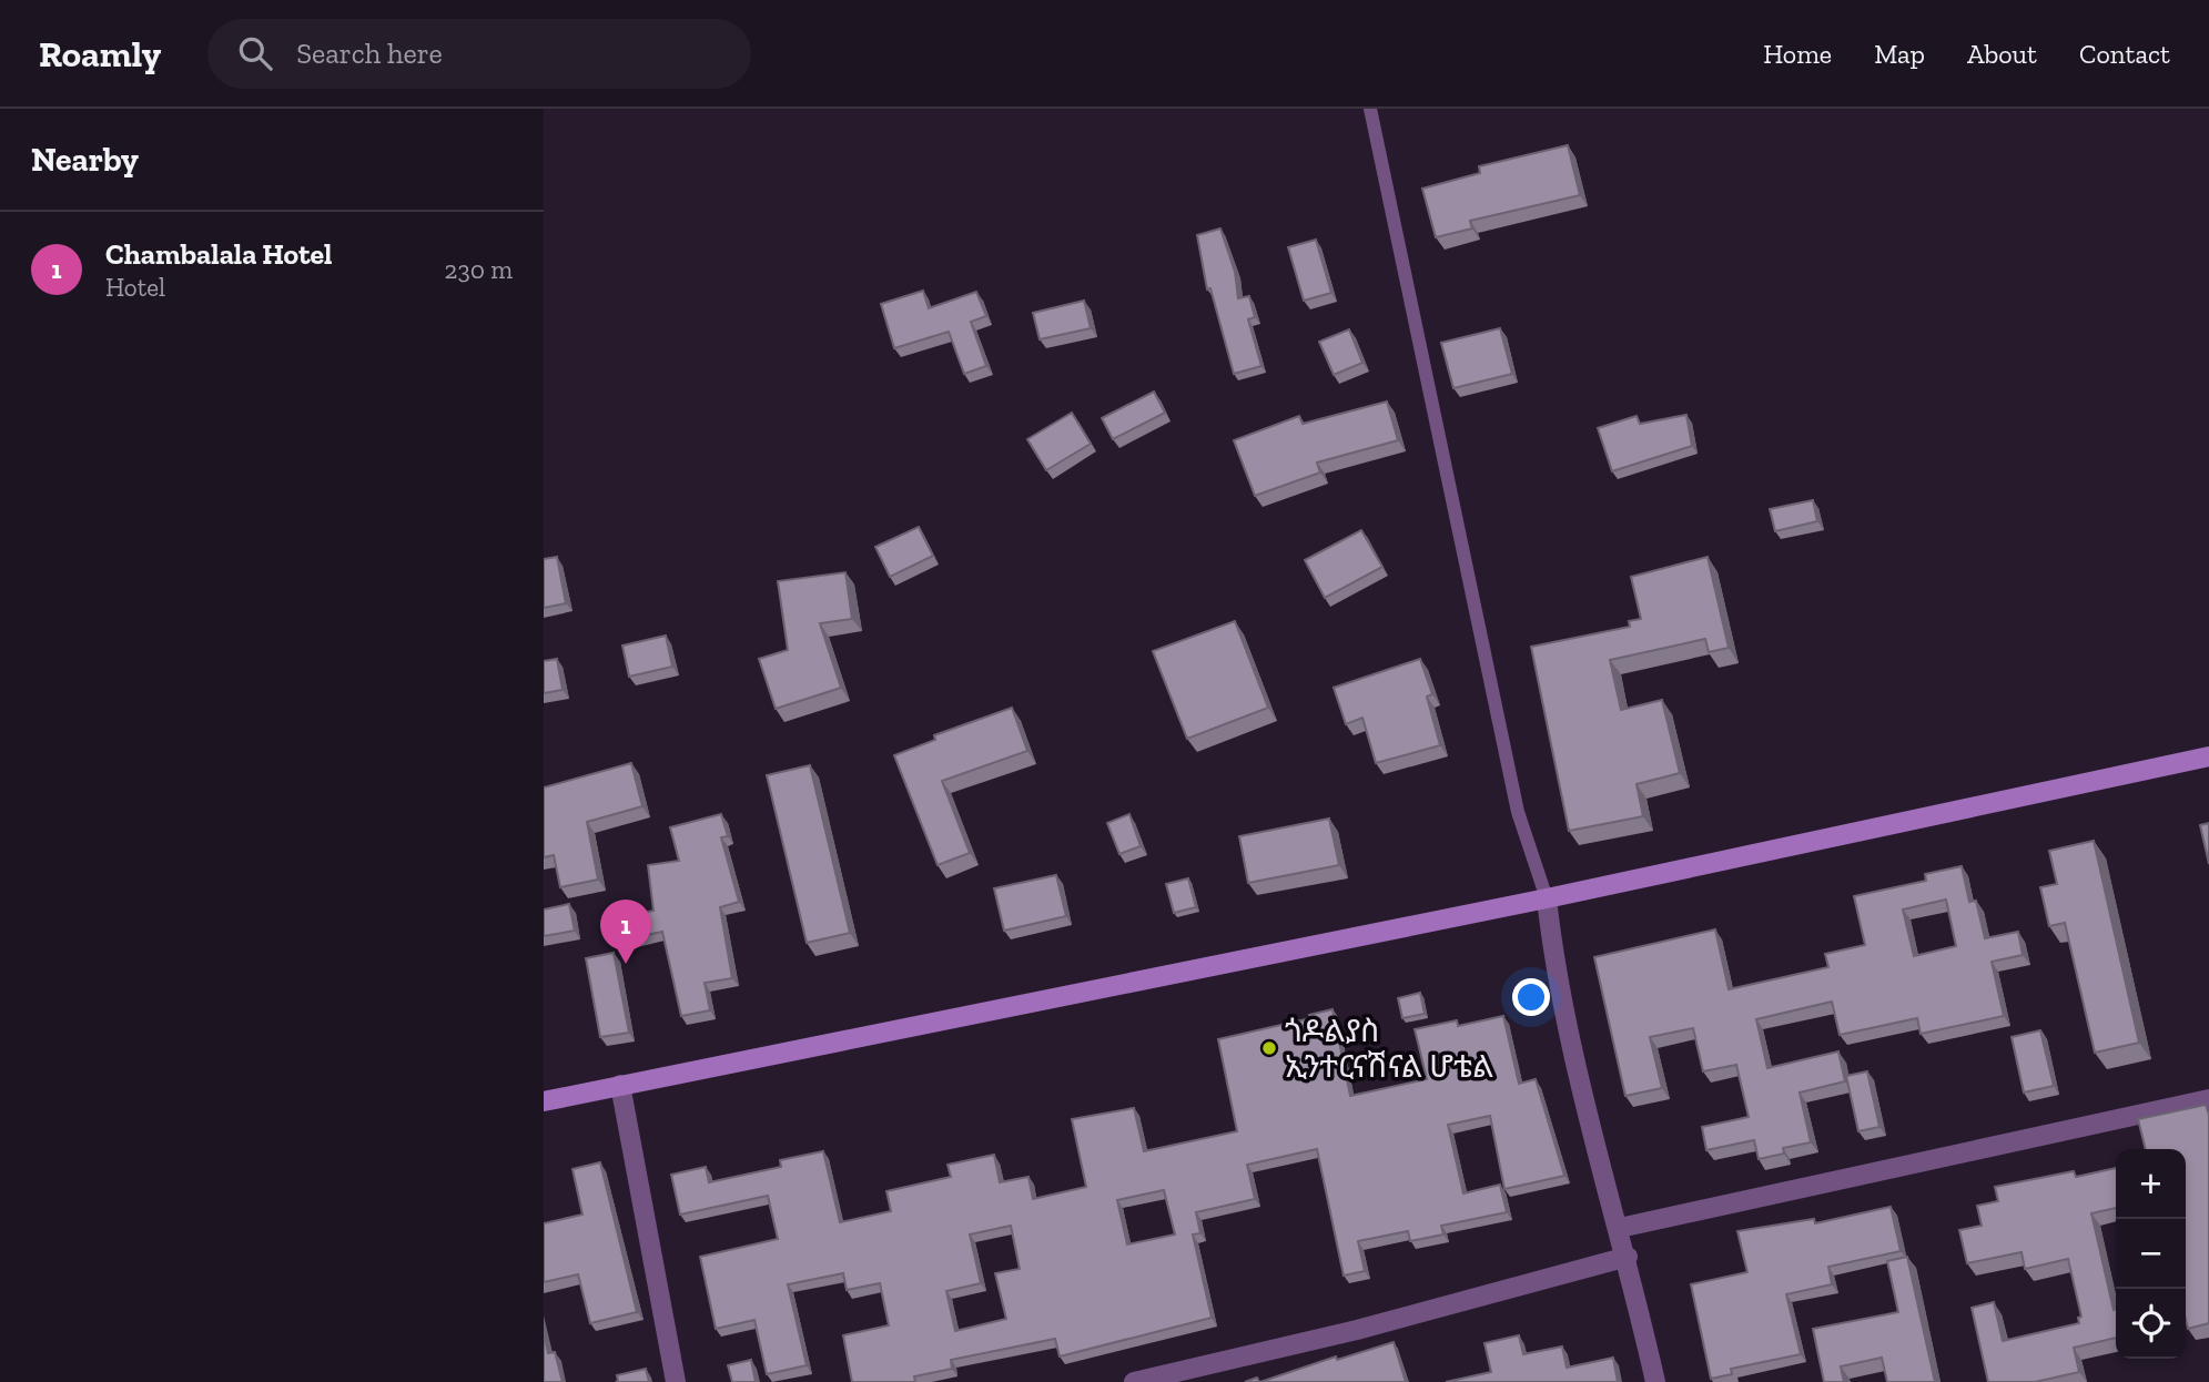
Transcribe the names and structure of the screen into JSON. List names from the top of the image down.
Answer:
{
  "places": ["ጎዶልያስ ኢንተርናሽናል ሆቴል"],
  "page": {
    "header": "Roamly",
    "search": "Search here",
    "nav": [
      "Home",
      "Map",
      "About",
      "Contact"
    ],
    "heading": "Nearby",
    "list": [
      {
        "mark": "1",
        "name": "Chambalala Hotel",
        "note": "Hotel",
        "value": "230 m"
      }
    ],
    "pins": "1",
    "map_buttons": ["+", "−"]
  }
}
